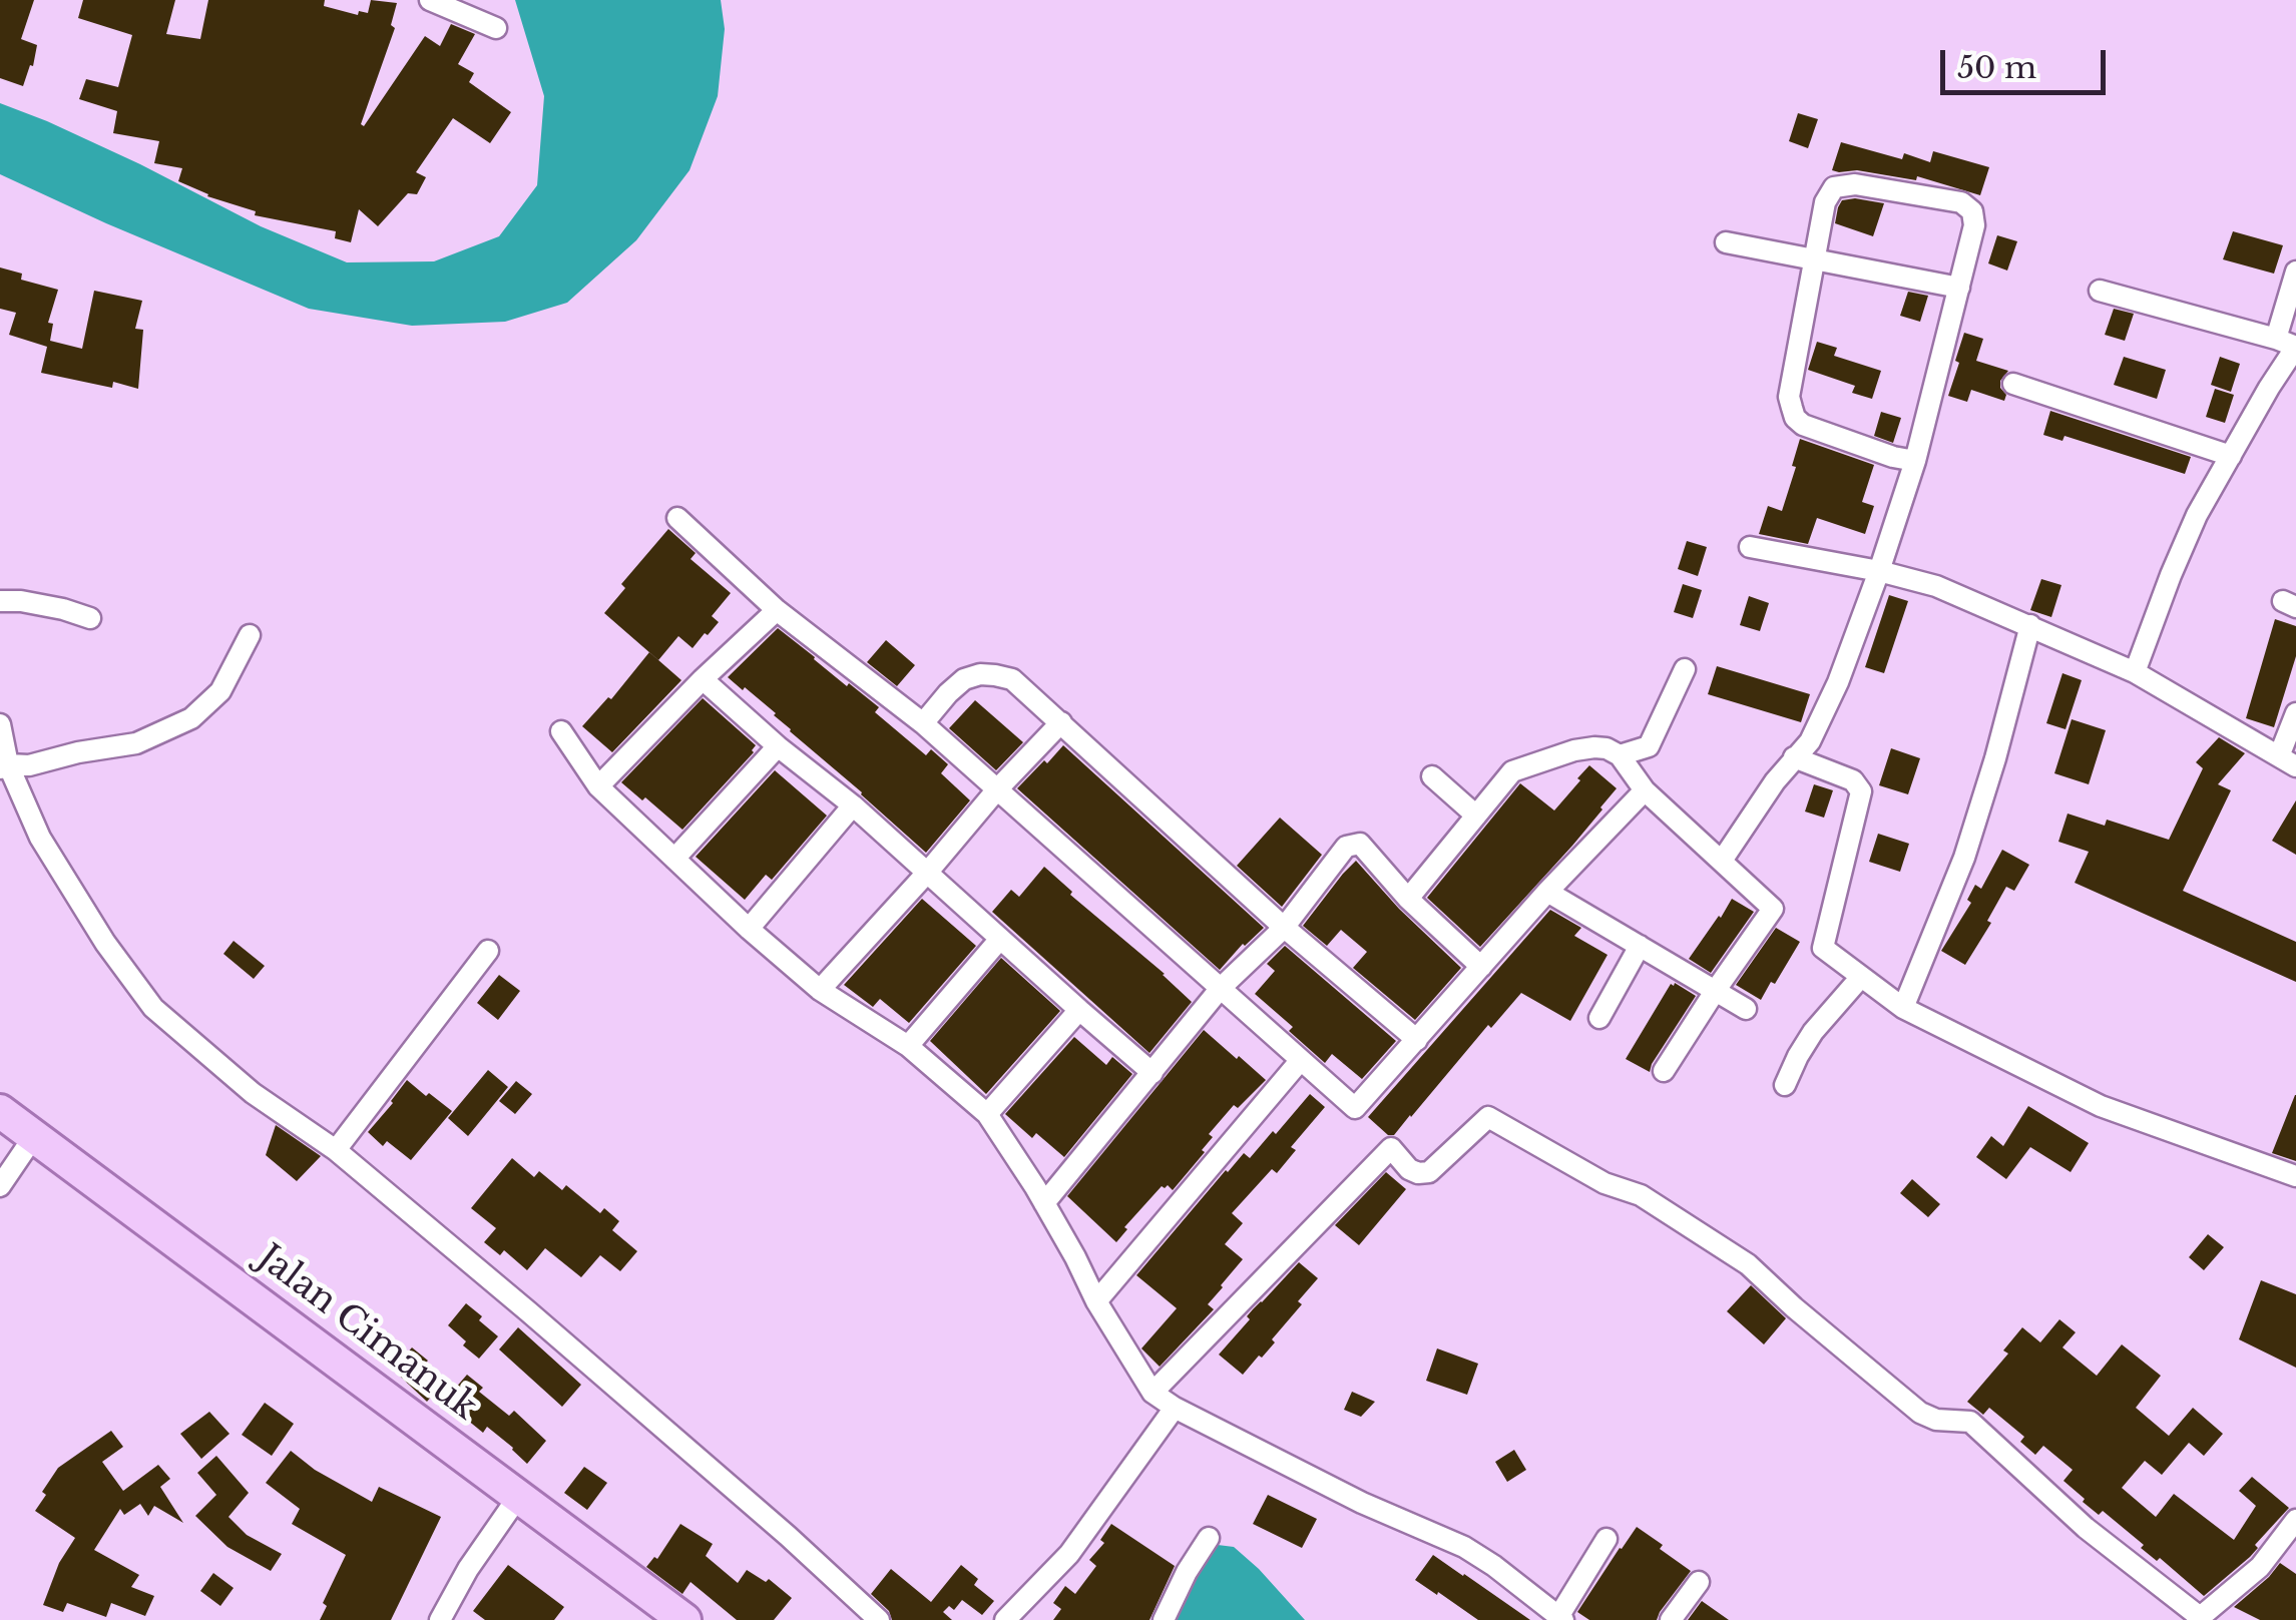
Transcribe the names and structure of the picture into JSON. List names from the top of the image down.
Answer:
{
  "streets": {
    "main road": ["Jalan Cimanuk"]
  },
  "scale_bar": "50 m"
}
